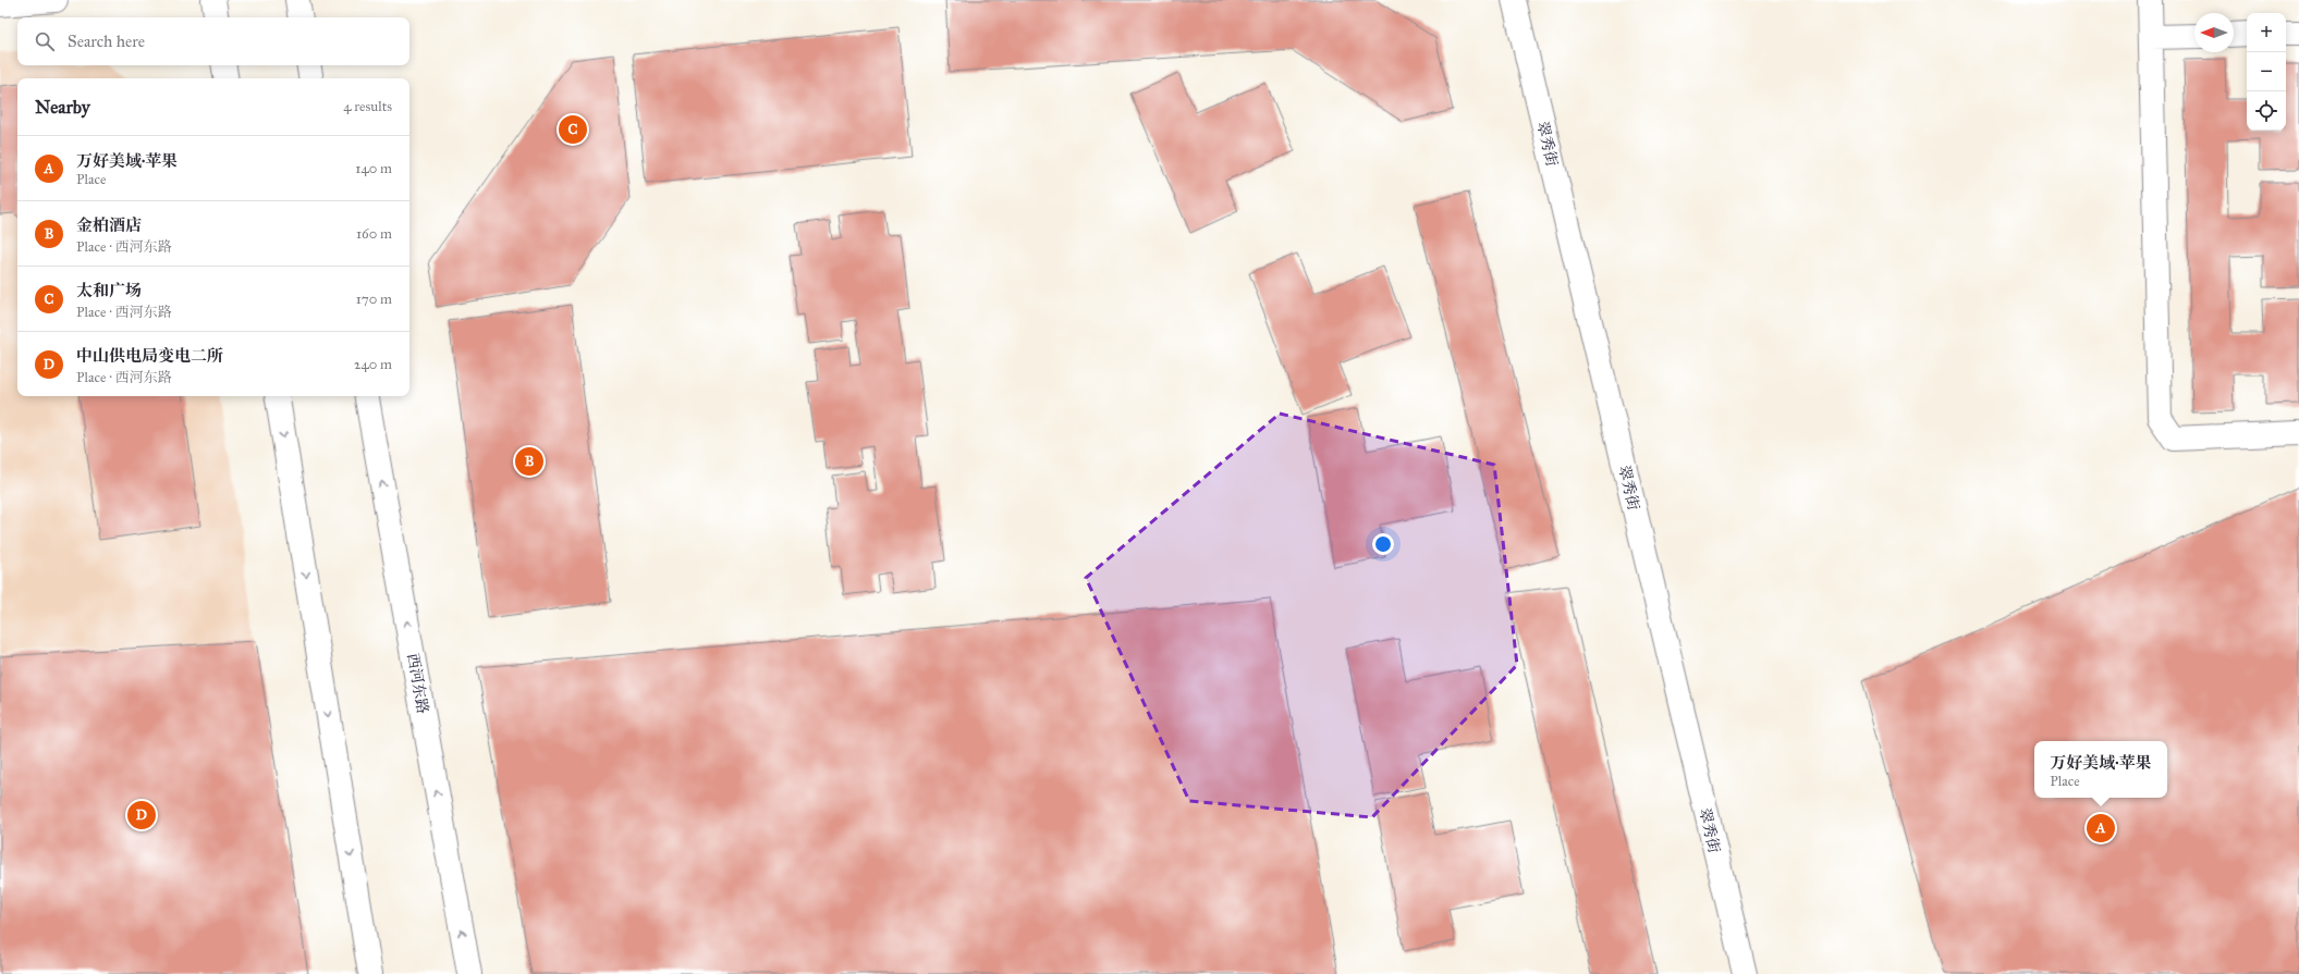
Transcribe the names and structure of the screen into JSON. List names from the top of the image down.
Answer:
{
  "streets": {
    "street": ["翠秀街", "西河东路"]
  },
  "north": "left",
  "page": {
    "map_buttons": ["+", "−"],
    "search": "Search here",
    "heading": ["Nearby", "4 results"],
    "pins": [
      "C",
      "B",
      "D",
      "A"
    ],
    "list": [
      {
        "mark": "A",
        "name": "万好美域·苹果",
        "note": "Place",
        "value": "140 m"
      },
      {
        "mark": "B",
        "name": "金柏酒店",
        "note": "Place · 西河东路",
        "value": "160 m"
      },
      {
        "mark": "C",
        "name": "太和广场",
        "note": "Place · 西河东路",
        "value": "170 m"
      },
      {
        "mark": "D",
        "name": "中山供电局变电二所",
        "note": "Place · 西河东路",
        "value": "240 m"
      }
    ],
    "popup": ["万好美域·苹果", "Place"]
  }
}
